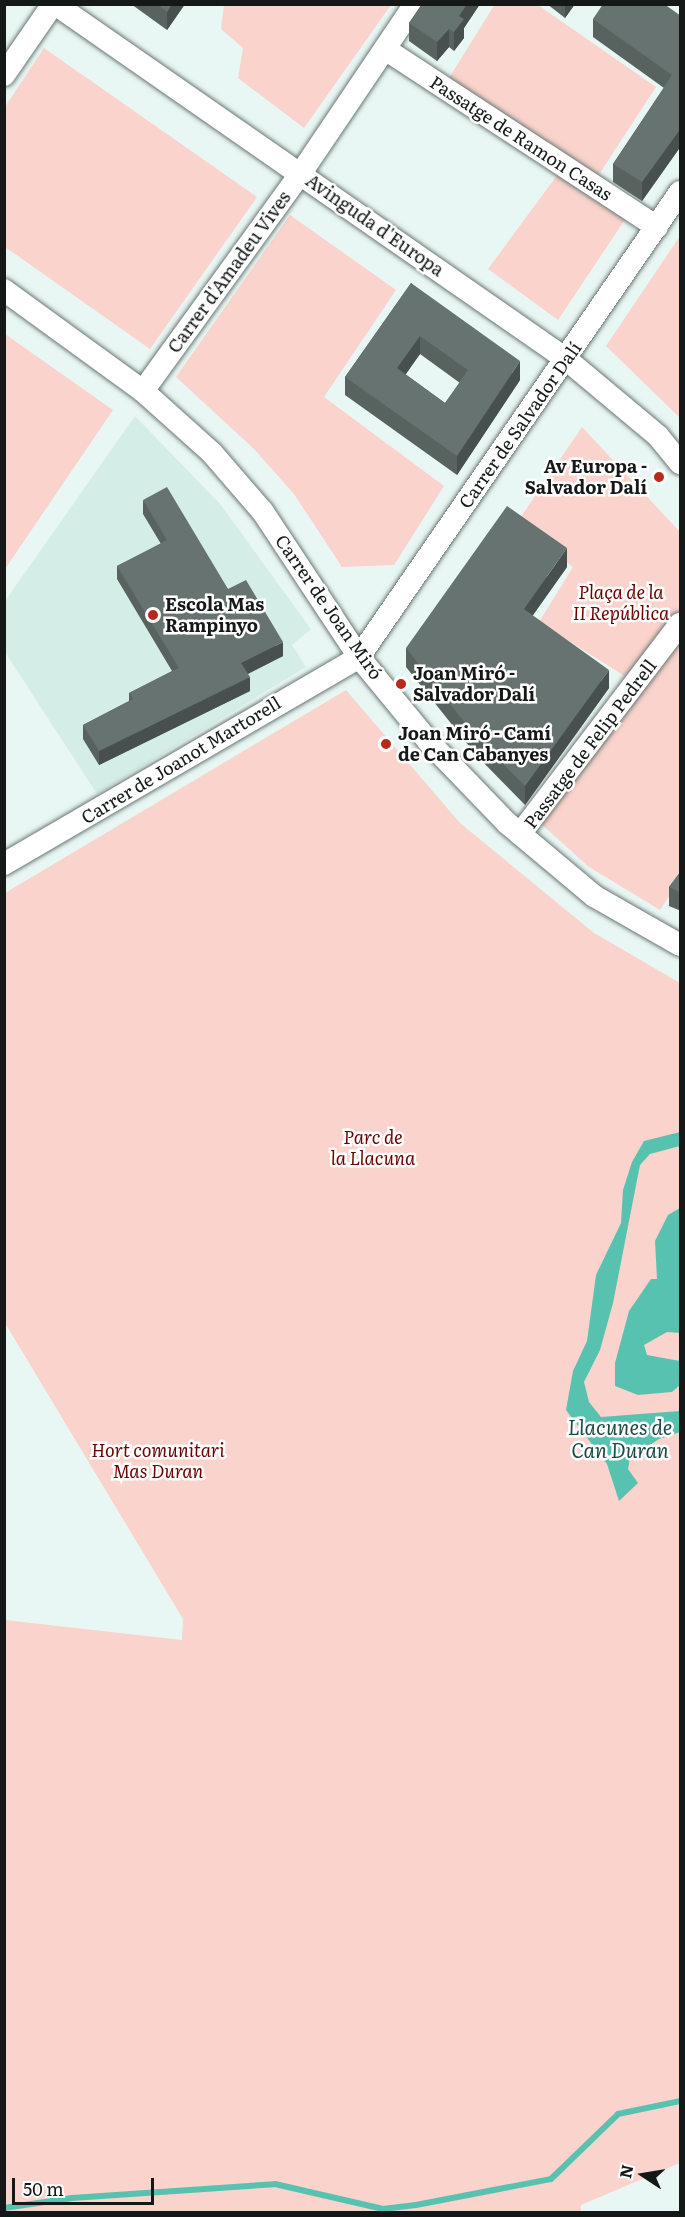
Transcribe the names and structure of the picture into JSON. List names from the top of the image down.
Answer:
{
  "streets": {
    "street": [
      "Passatge de Ramon Casas",
      "Avinguda d'Europa",
      "Carrer d'Amadeu Vives",
      "Carrer de Salvador Dalí",
      "Carrer de Joan Miró",
      "Passatge de Felip Pedrell",
      "Carrer de Joanot Martorell"
    ]
  },
  "crossings": [
    ["Passatge de Ramon Casas", "Carrer d'Amadeu Vives"],
    ["Passatge de Ramon Casas", "Carrer de Salvador Dalí"],
    ["Avinguda d'Europa", "Carrer d'Amadeu Vives"],
    ["Avinguda d'Europa", "Carrer de Salvador Dalí"],
    ["Carrer d'Amadeu Vives", "Carrer de Joan Miró"],
    ["Carrer de Salvador Dalí", "Carrer de Joan Miró"],
    ["Carrer de Salvador Dalí", "Carrer de Joanot Martorell"],
    ["Carrer de Joan Miró", "Passatge de Felip Pedrell"],
    ["Carrer de Joan Miró", "Carrer de Joanot Martorell"]
  ],
  "water": ["Llacunes de Can Duran"],
  "parks": ["Plaça de la II República", "Parc de la Llacuna", "Hort comunitari Mas Duran"],
  "places": [
    "Av Europa - Salvador Dalí",
    "Escola Mas Rampinyo",
    "Joan Miró - Salvador Dalí",
    "Joan Miró - Camí de Can Cabanyes"
  ],
  "scale_bar": "50 m",
  "north": "left"
}
